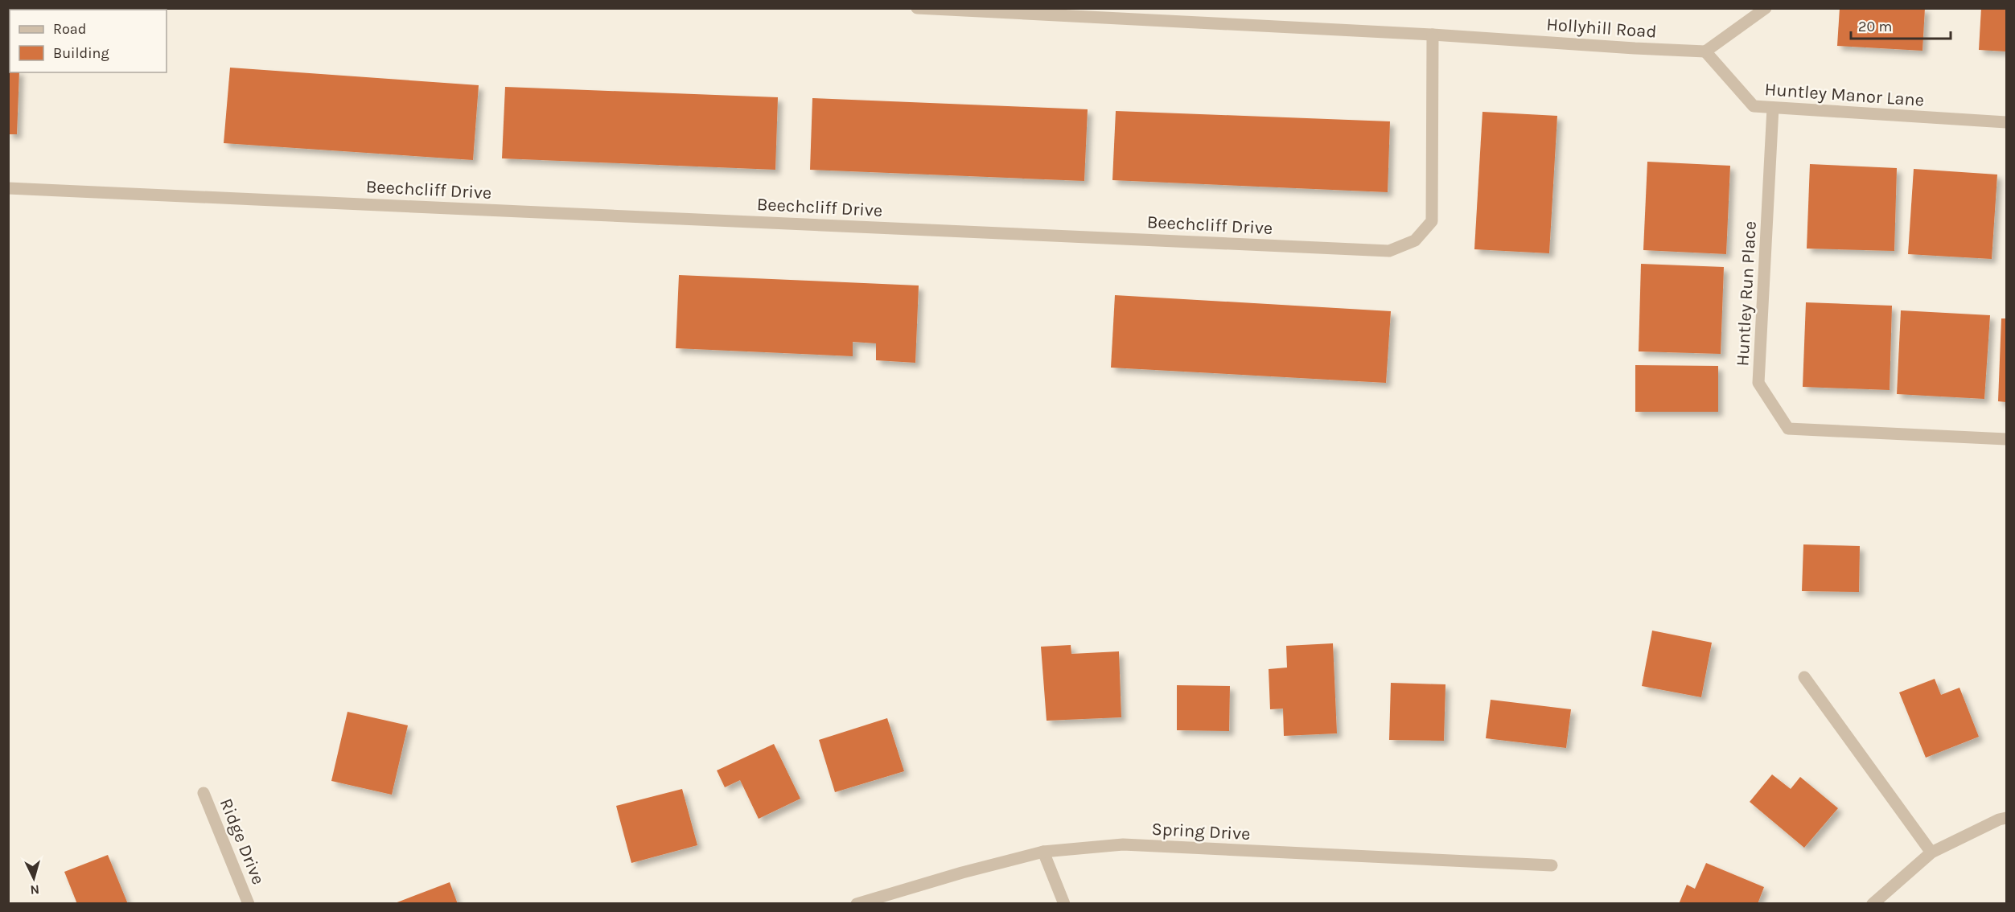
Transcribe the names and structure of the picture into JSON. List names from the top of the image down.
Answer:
{
  "streets": {
    "street": [
      "Hollyhill Road",
      "Huntley Manor Lane",
      "Beechcliff Drive",
      "Huntley Run Place",
      "Spring Drive",
      "Ridge Drive"
    ]
  },
  "crossings": [
    ["Hollyhill Road", "Huntley Manor Lane"],
    ["Hollyhill Road", "Beechcliff Drive"],
    ["Huntley Manor Lane", "Huntley Run Place"]
  ],
  "legend": ["Road", "Building"],
  "scale_bar": "20 m",
  "north": "bottom"
}
